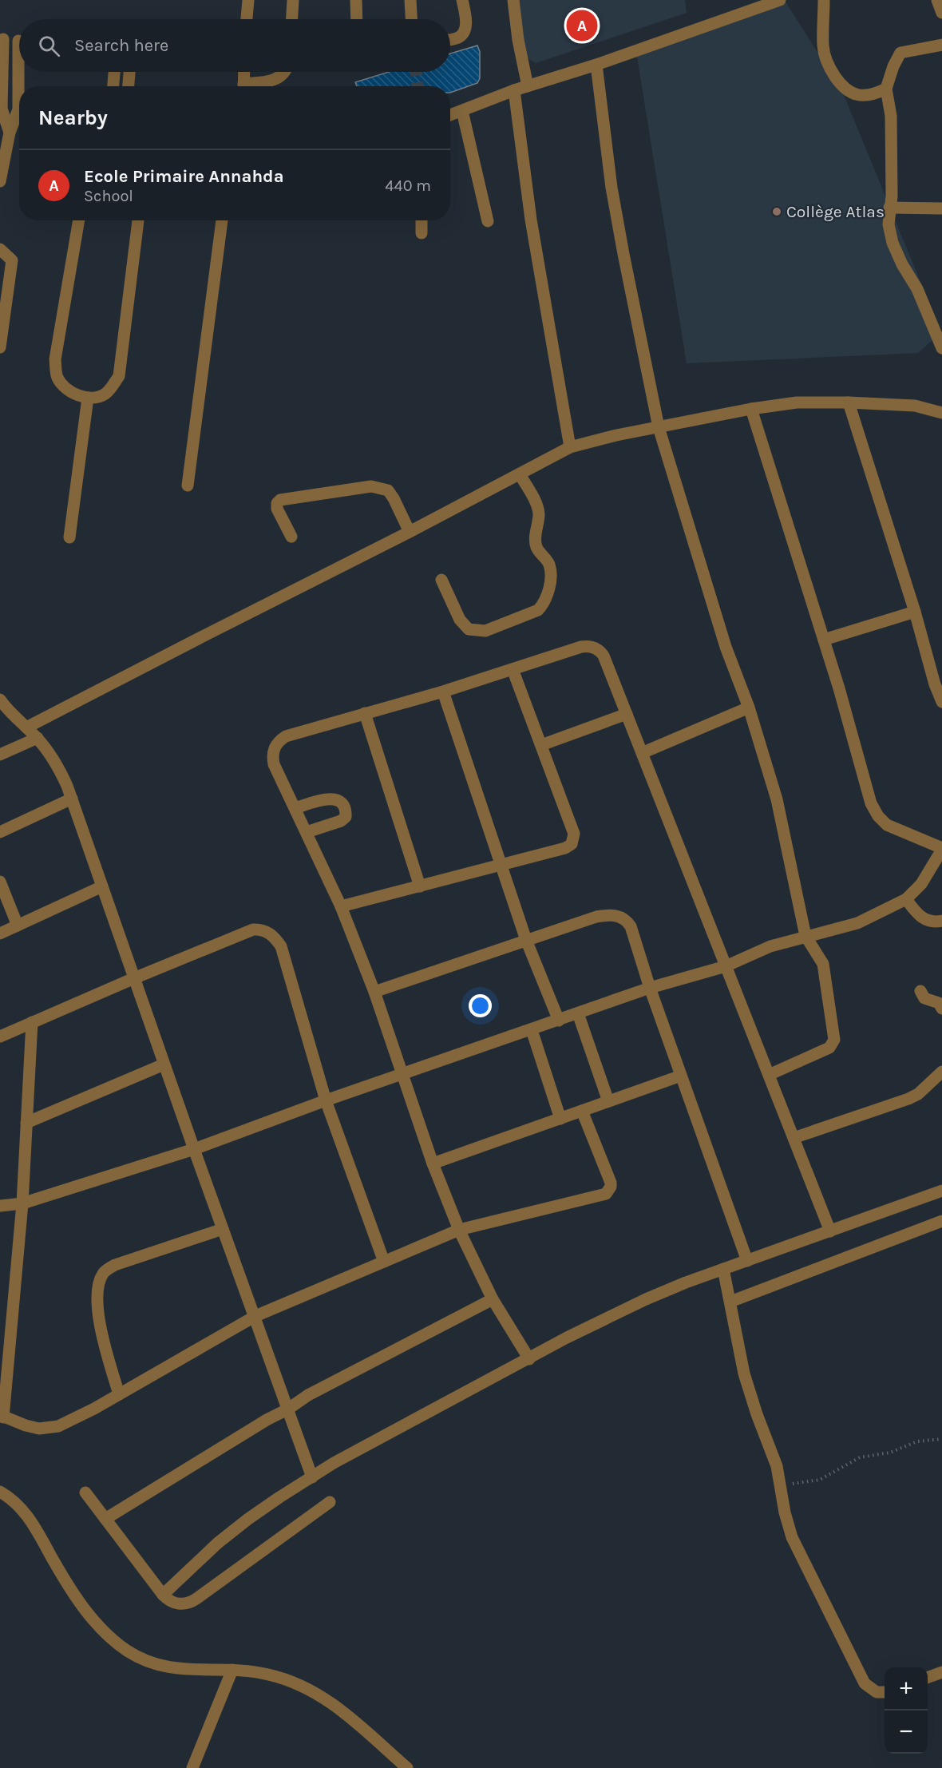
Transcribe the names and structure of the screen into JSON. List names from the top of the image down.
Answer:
{
  "places": ["Collège Atlas"],
  "page": {
    "pins": "A",
    "search": "Search here",
    "heading": "Nearby",
    "list": [
      {
        "mark": "A",
        "name": "Ecole Primaire Annahda",
        "note": "School",
        "value": "440 m"
      }
    ],
    "map_buttons": ["+", "−"]
  }
}
